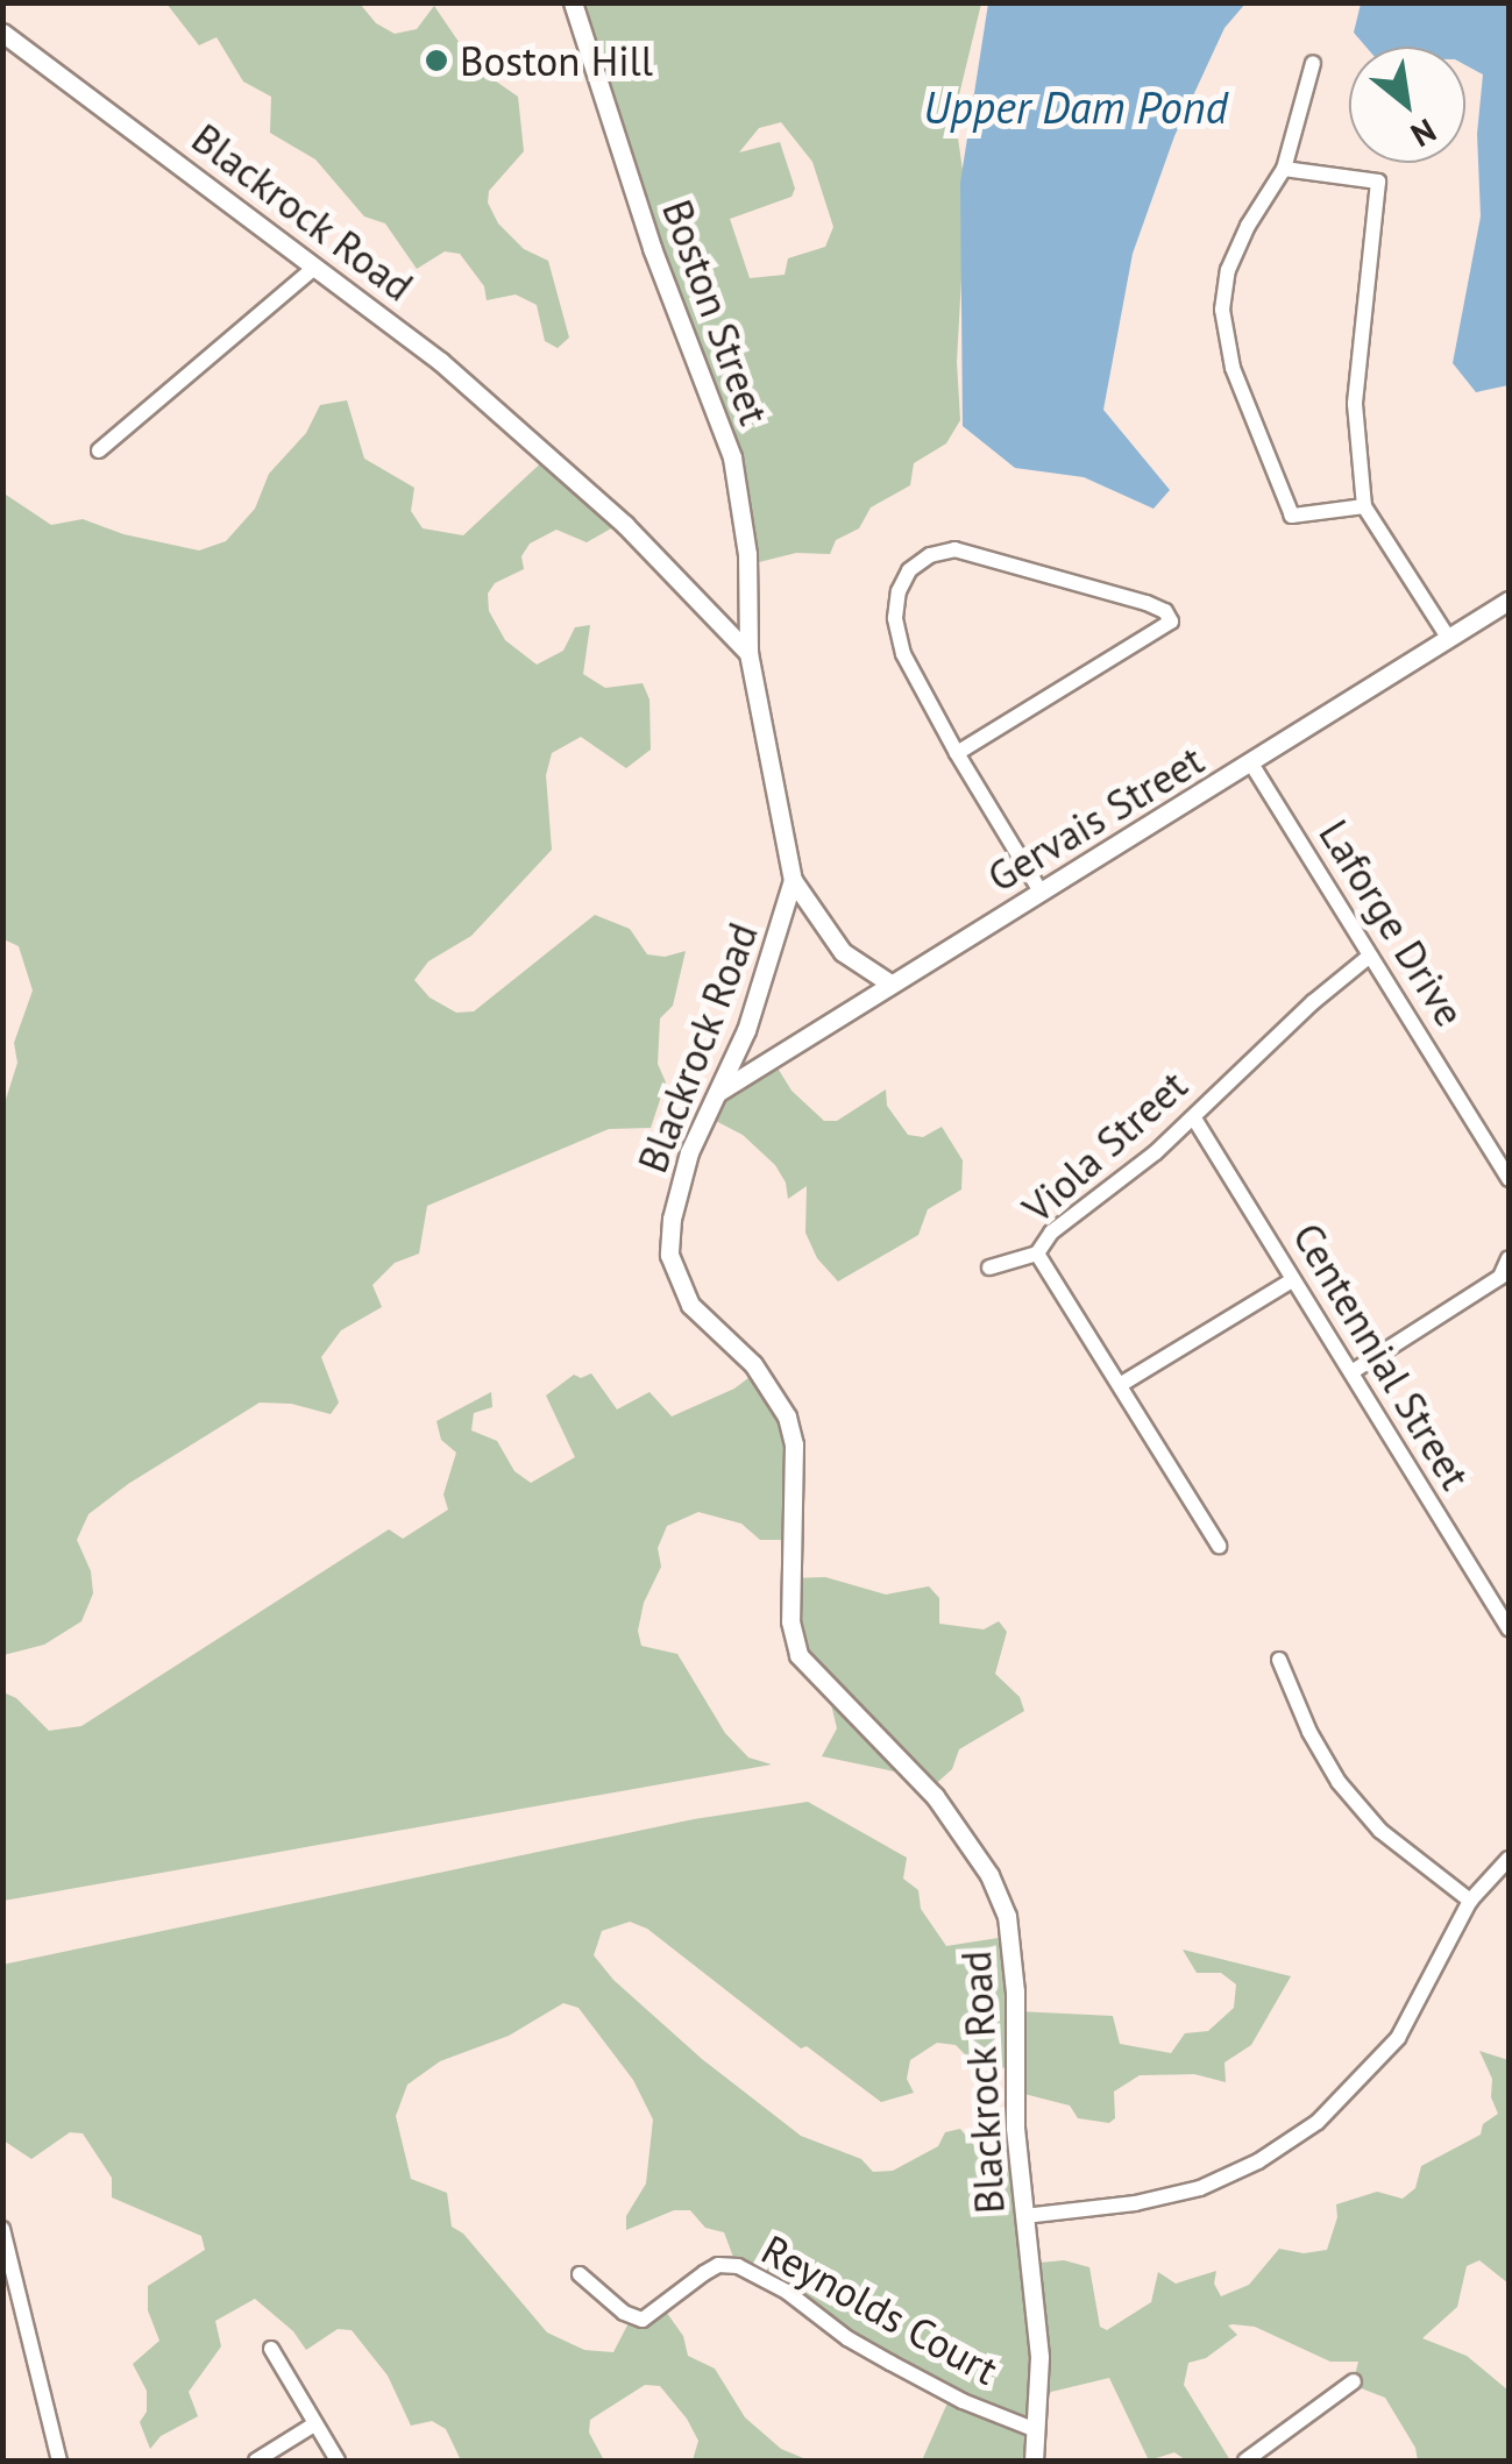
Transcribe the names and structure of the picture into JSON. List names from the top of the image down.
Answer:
{
  "streets": {
    "street": [
      "Blackrock Road",
      "Boston Street",
      "Gervais Street",
      "Laforge Drive",
      "Viola Street",
      "Centennial Street",
      "Reynolds Court"
    ]
  },
  "crossings": [
    ["Blackrock Road", "Boston Street"],
    ["Blackrock Road", "Gervais Street"],
    ["Blackrock Road", "Reynolds Court"],
    ["Gervais Street", "Laforge Drive"],
    ["Laforge Drive", "Viola Street"],
    ["Viola Street", "Centennial Street"]
  ],
  "water": ["Upper Dam Pond"],
  "places": ["Boston Hill"],
  "north": "bottom right"
}
